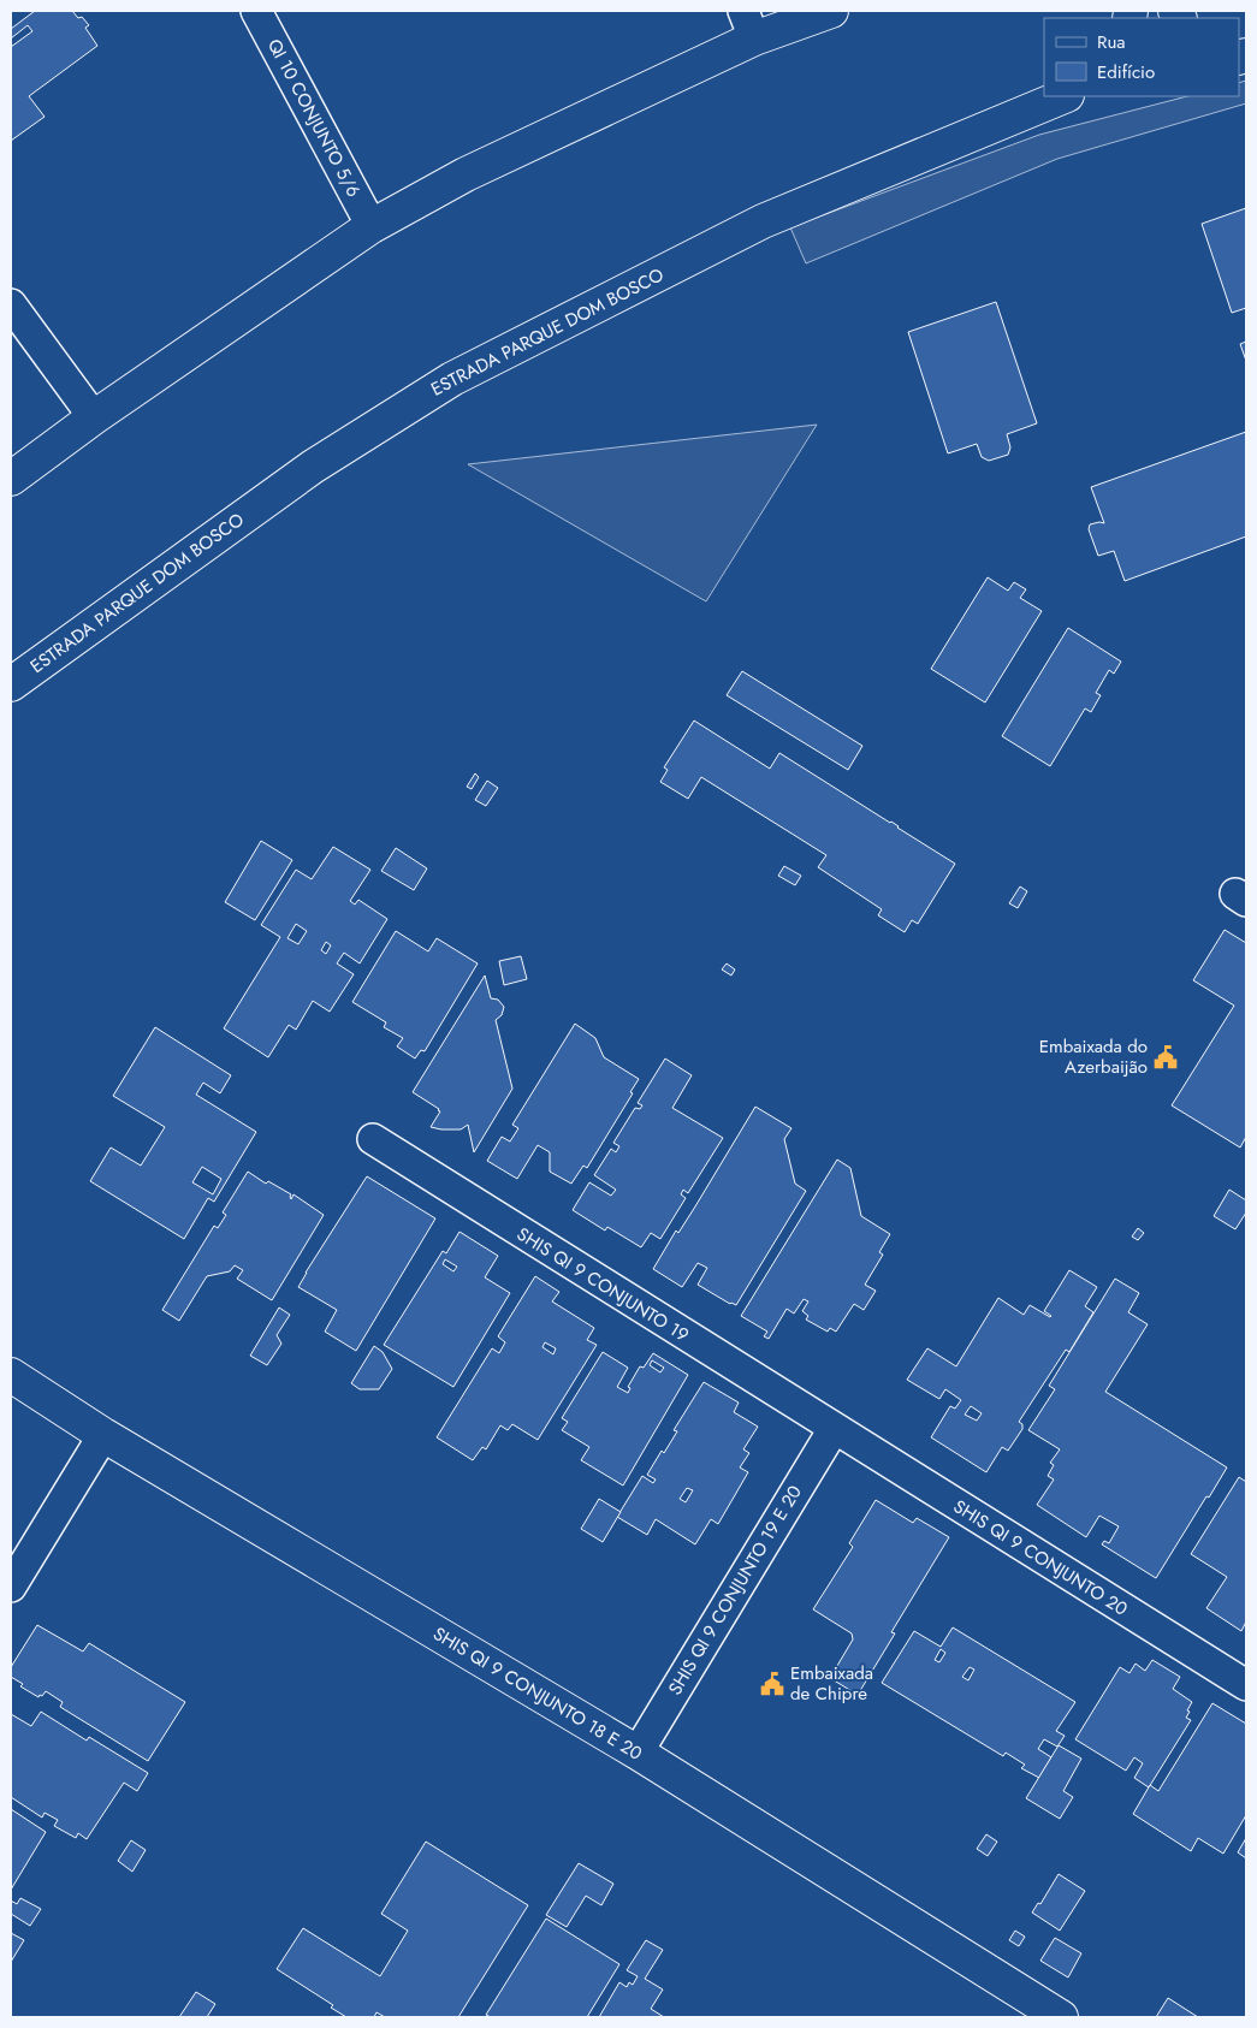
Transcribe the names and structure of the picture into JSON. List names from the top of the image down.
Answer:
{
  "streets": {
    "main road": ["ESTRADA PARQUE DOM BOSCO", "SHIS QI 9 CONJUNTO 18 E 20"],
    "street": [
      "QI 10 CONJUNTO 5/6",
      "SHIS QI 9 CONJUNTO 19",
      "SHIS QI 9 CONJUNTO 20",
      "SHIS QI 9 CONJUNTO 19 E 20"
    ]
  },
  "crossings": [
    ["SHIS QI 9 CONJUNTO 19", "SHIS QI 9 CONJUNTO 20"],
    ["SHIS QI 9 CONJUNTO 19", "SHIS QI 9 CONJUNTO 19 E 20"],
    ["SHIS QI 9 CONJUNTO 20", "SHIS QI 9 CONJUNTO 19 E 20"],
    ["SHIS QI 9 CONJUNTO 19 E 20", "SHIS QI 9 CONJUNTO 18 E 20"]
  ],
  "places": {
    "public building": ["Embaixada do Azerbaijão", "Embaixada de Chipre"]
  },
  "legend": ["Rua", "Edifício"]
}
